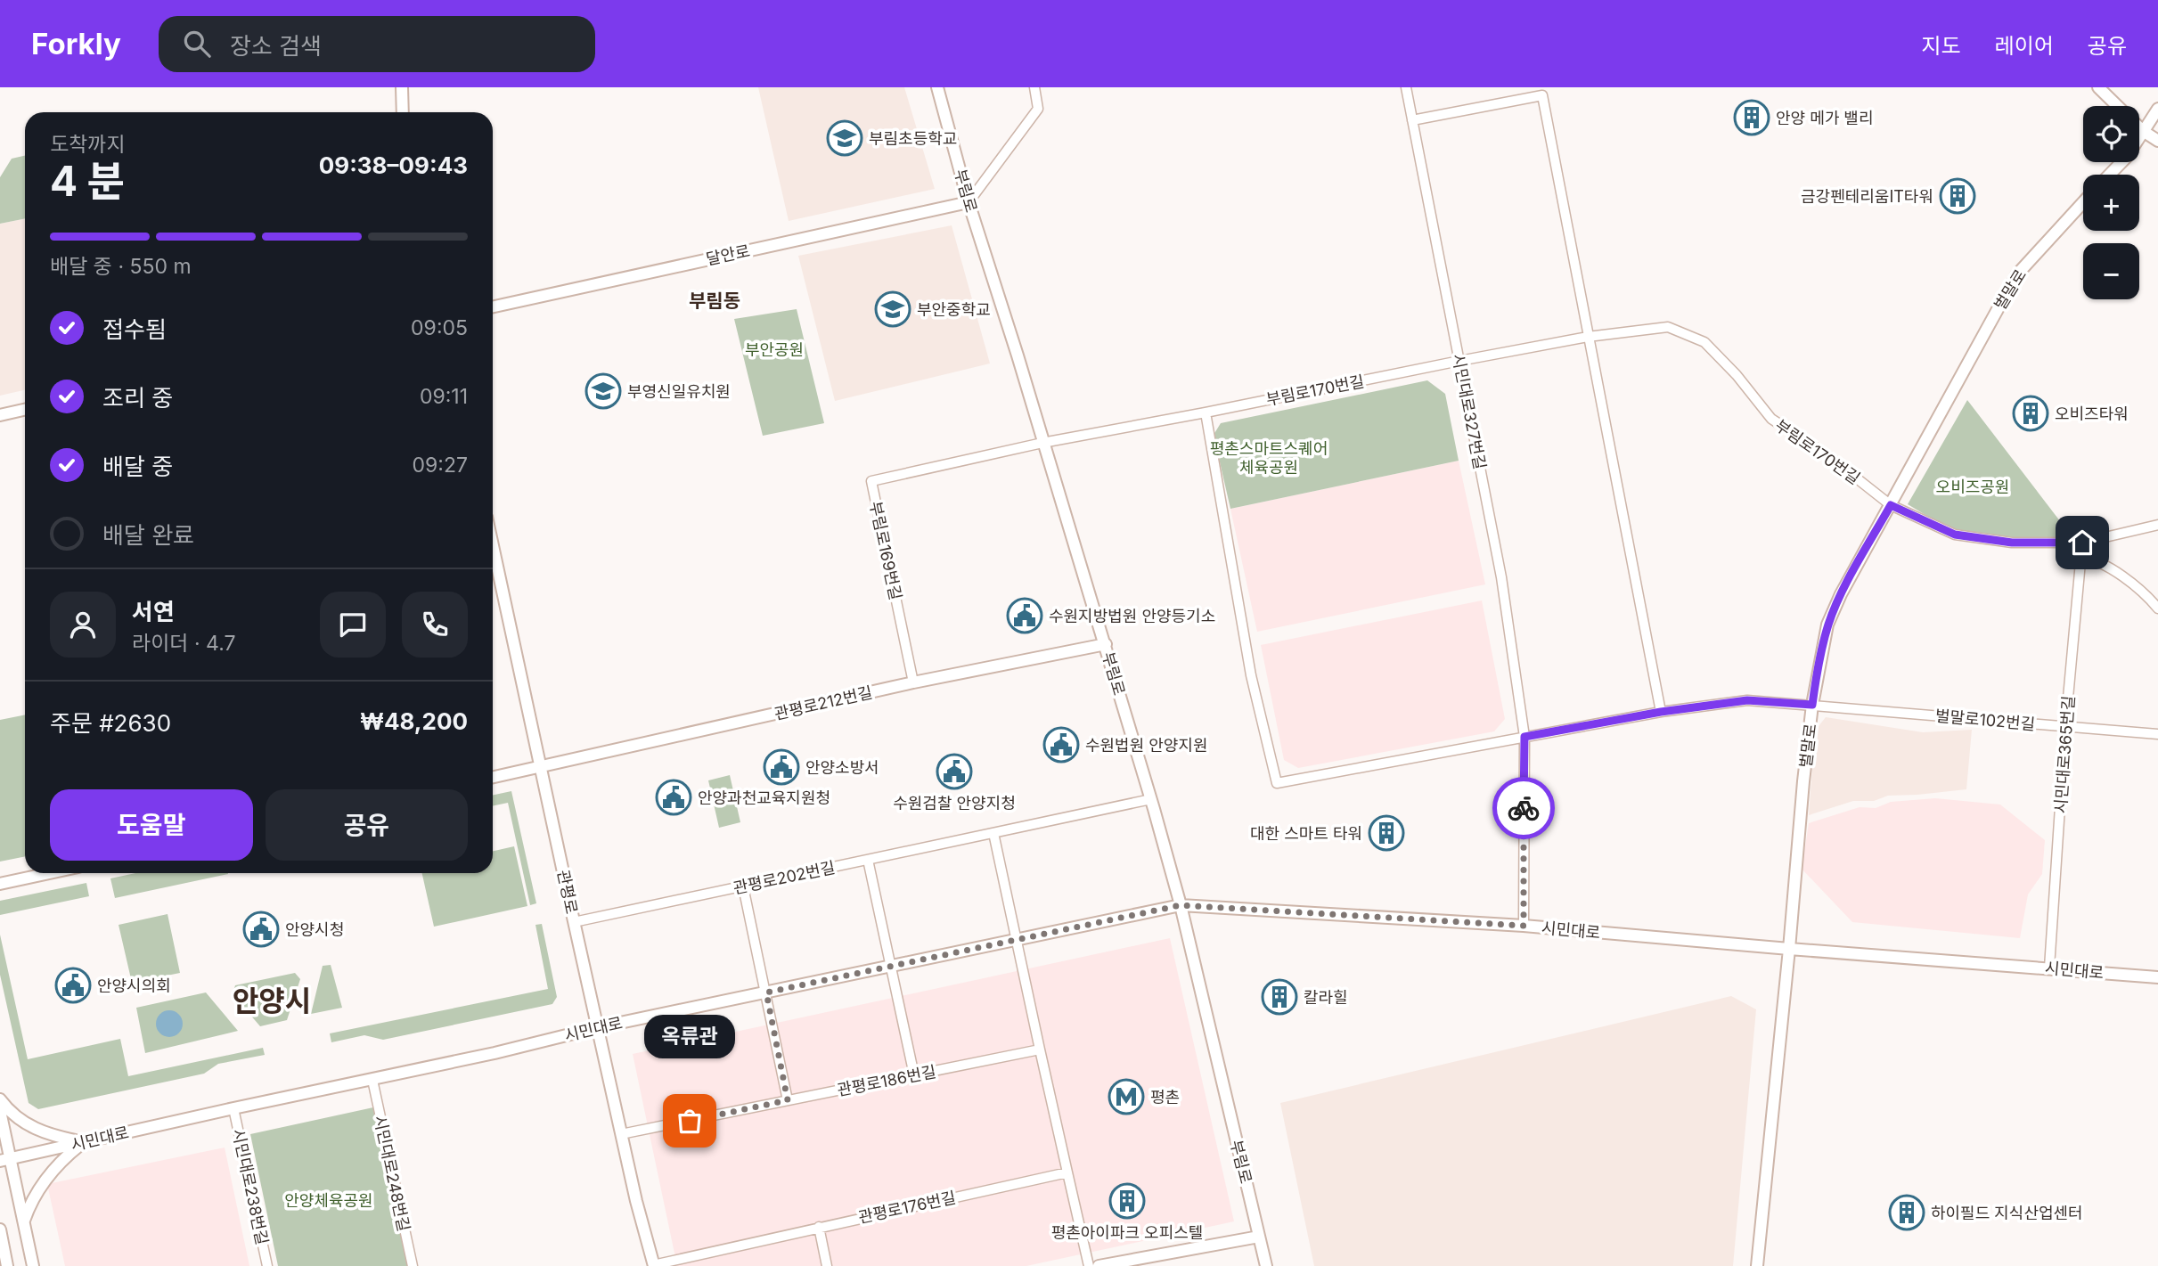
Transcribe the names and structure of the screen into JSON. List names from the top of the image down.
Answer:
{
  "streets": {
    "street": [
      "부림로",
      "달안로",
      "벌말로",
      "부림로170번길",
      "시민대로327번길",
      "부림로169번길",
      "관평로212번길",
      "벌말로102번길",
      "시민대로365번길",
      "관평로202번길",
      "관평로",
      "시민대로",
      "관평로186번길",
      "시민대로248번길",
      "시민대로238번길",
      "관평로176번길"
    ]
  },
  "crossings": [
    ["부림로", "달안로"],
    ["부림로", "부림로170번길"],
    ["부림로", "부림로169번길"],
    ["부림로", "관평로212번길"],
    ["부림로", "관평로202번길"],
    ["부림로", "시민대로"],
    ["벌말로", "부림로170번길"],
    ["벌말로", "벌말로102번길"],
    ["벌말로", "시민대로"],
    ["부림로170번길", "시민대로327번길"],
    ["부림로170번길", "부림로169번길"],
    ["부림로170번길", "시민대로365번길"],
    ["시민대로327번길", "시민대로"],
    ["부림로169번길", "관평로212번길"],
    ["관평로212번길", "관평로"],
    ["벌말로102번길", "시민대로365번길"],
    ["시민대로365번길", "시민대로"],
    ["관평로202번길", "관평로"],
    ["관평로", "시민대로"],
    ["관평로", "관평로186번길"],
    ["관평로", "관평로176번길"],
    ["시민대로", "시민대로248번길"],
    ["시민대로", "시민대로238번길"]
  ],
  "districts": ["부림동", "안양시"],
  "parks": [
    "부안공원",
    "평촌스마트스퀘어 체육공원",
    "오비즈공원",
    "안양체육공원"
  ],
  "places": {
    "building": [
      "안양 메가 밸리",
      "금강펜테리움IT타워",
      "오비즈타워",
      "대한 스마트 타워",
      "칼라힐",
      "평촌아이파크 오피스텔",
      "하이필드 지식산업센터"
    ],
    "school or university": ["부림초등학교", "부안중학교", "부영신일유치원"],
    "public building": [
      "수원지방법원 안양등기소",
      "수원법원 안양지원",
      "안양소방서",
      "수원검찰 안양지청",
      "안양과천교육지원청",
      "안양시청",
      "안양시의회"
    ],
    "metro station": ["평촌"],
    "other": ["옥류관"]
  },
  "page": {
    "header": "Forkly",
    "search": "장소 검색",
    "nav": ["지도", "레이어", "공유"],
    "map_buttons": ["+", "−"],
    "heading": ["4 분", "도착까지", "09:38–09:43"],
    "panel": [
      "서연",
      "라이더 · 4.7",
      "주문 #2630",
      "₩48,200"
    ],
    "bar": "배달 중 · 550 m",
    "list": [
      ["접수됨", "09:05"],
      ["조리 중", "09:11"],
      ["배달 중", "09:27"],
      "배달 완료"
    ],
    "buttons": ["도움말", "공유"],
    "bubble": "옥류관"
  }
}
